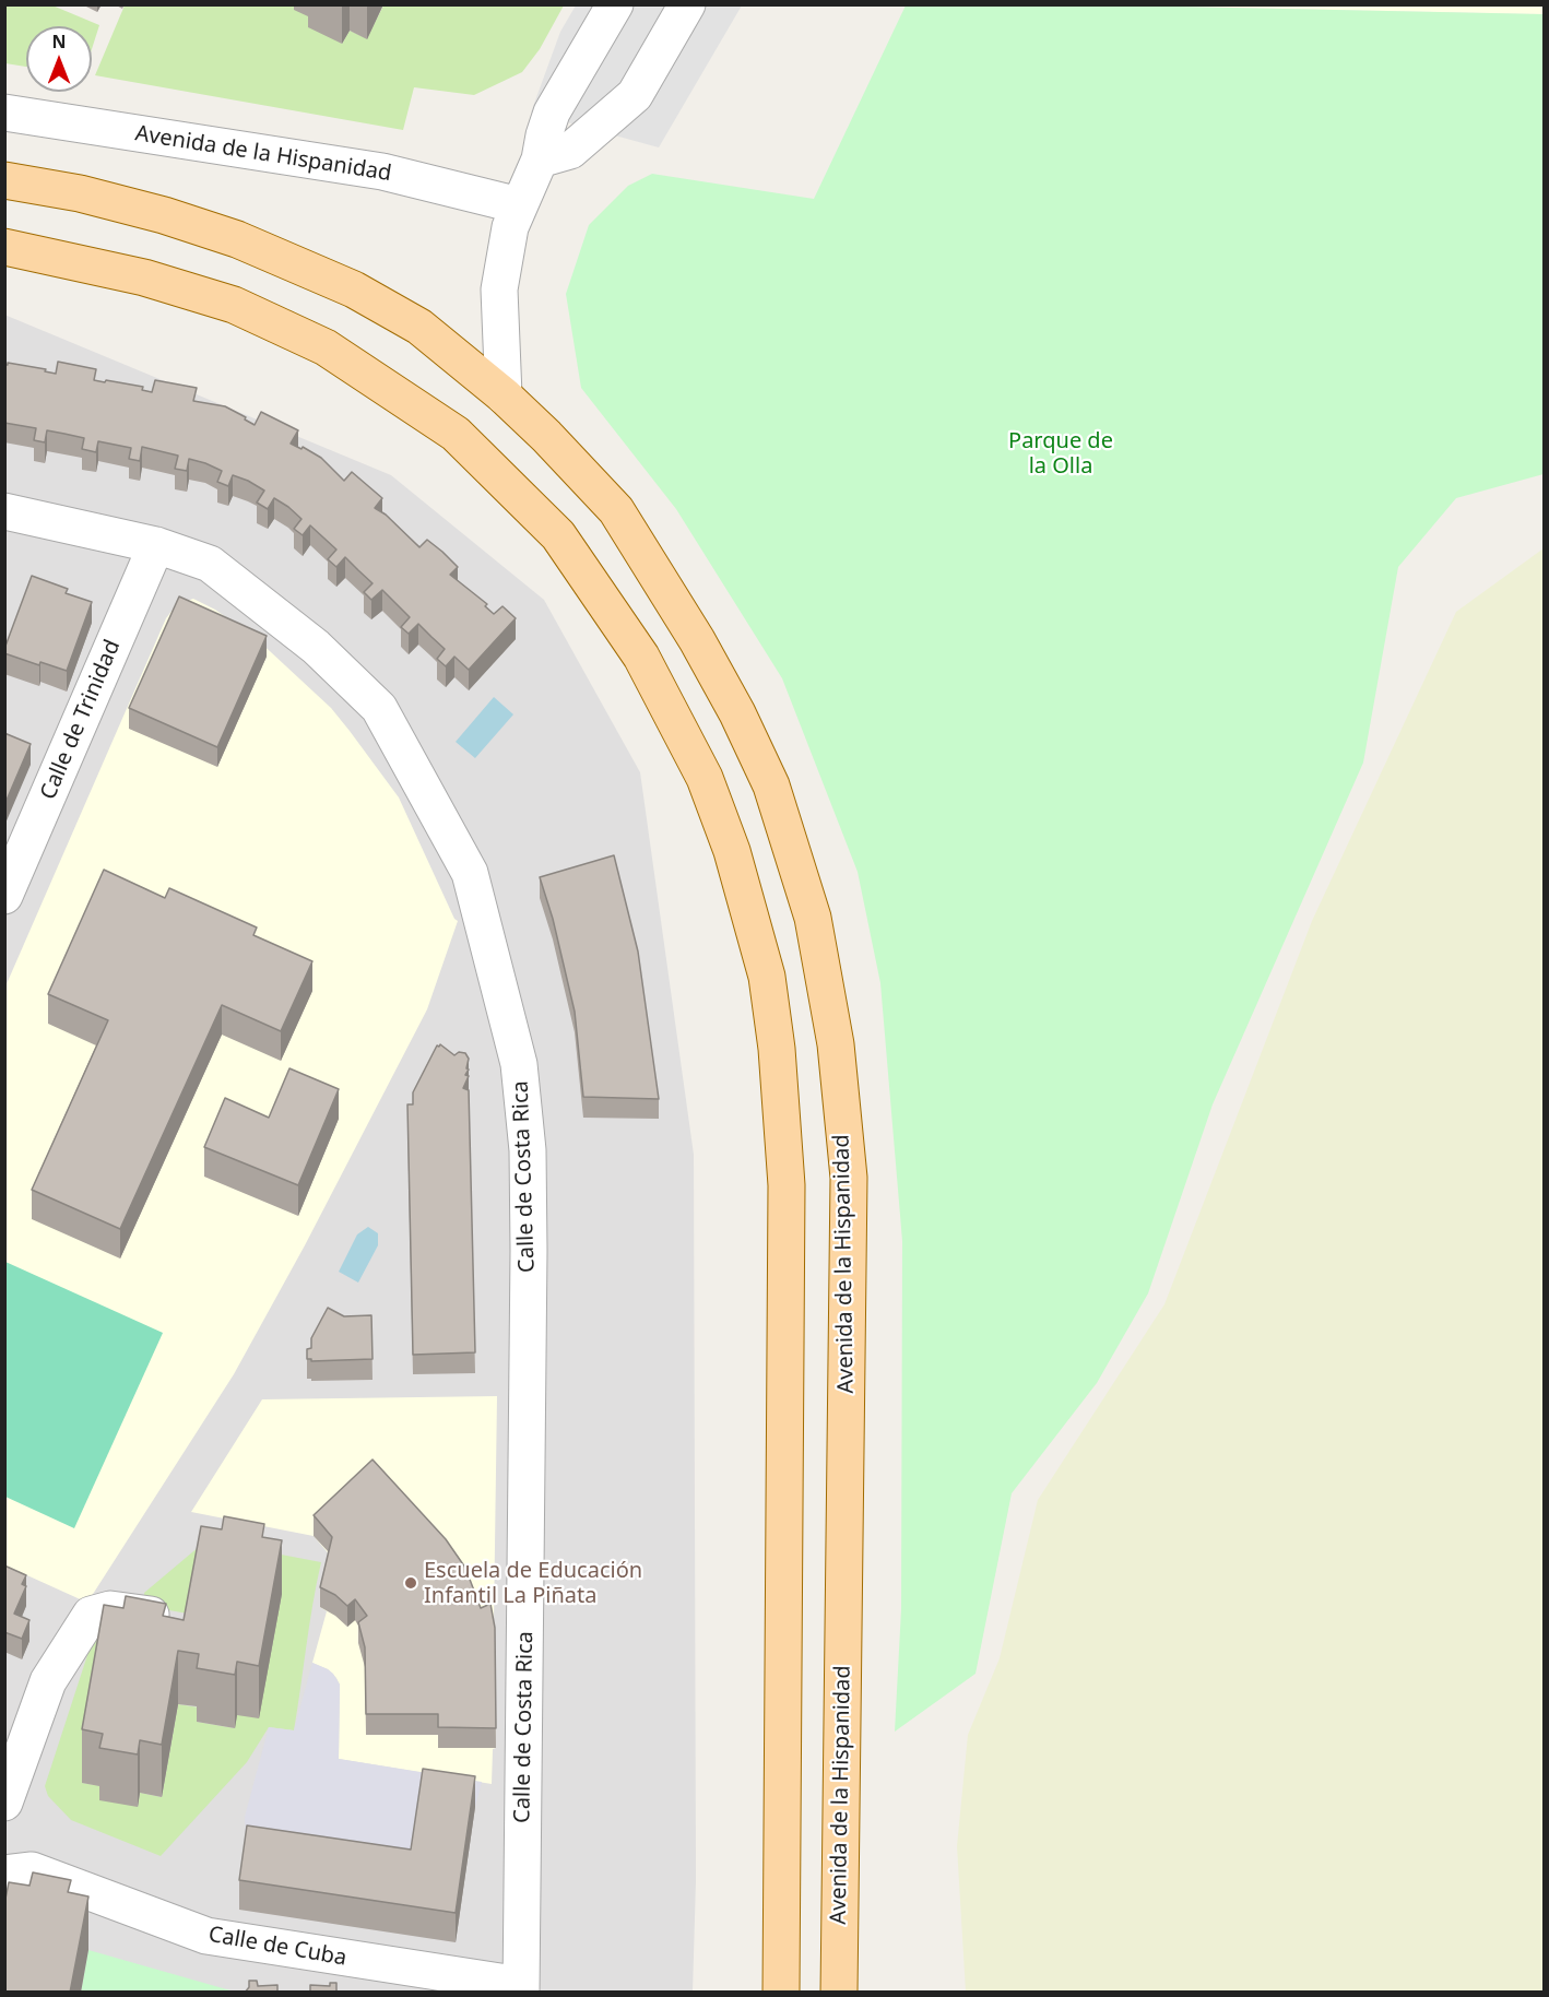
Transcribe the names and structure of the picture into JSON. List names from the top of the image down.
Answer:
{
  "streets": {
    "main road": ["Avenida de la Hispanidad"],
    "street": ["Calle de Trinidad", "Calle de Costa Rica", "Calle de Cuba"]
  },
  "crossings": [
    ["Calle de Trinidad", "Calle de Costa Rica"],
    ["Calle de Costa Rica", "Calle de Cuba"]
  ],
  "parks": ["Parque de la Olla"],
  "places": ["Escuela de Educación Infantil La Piñata"],
  "north": "top"
}
